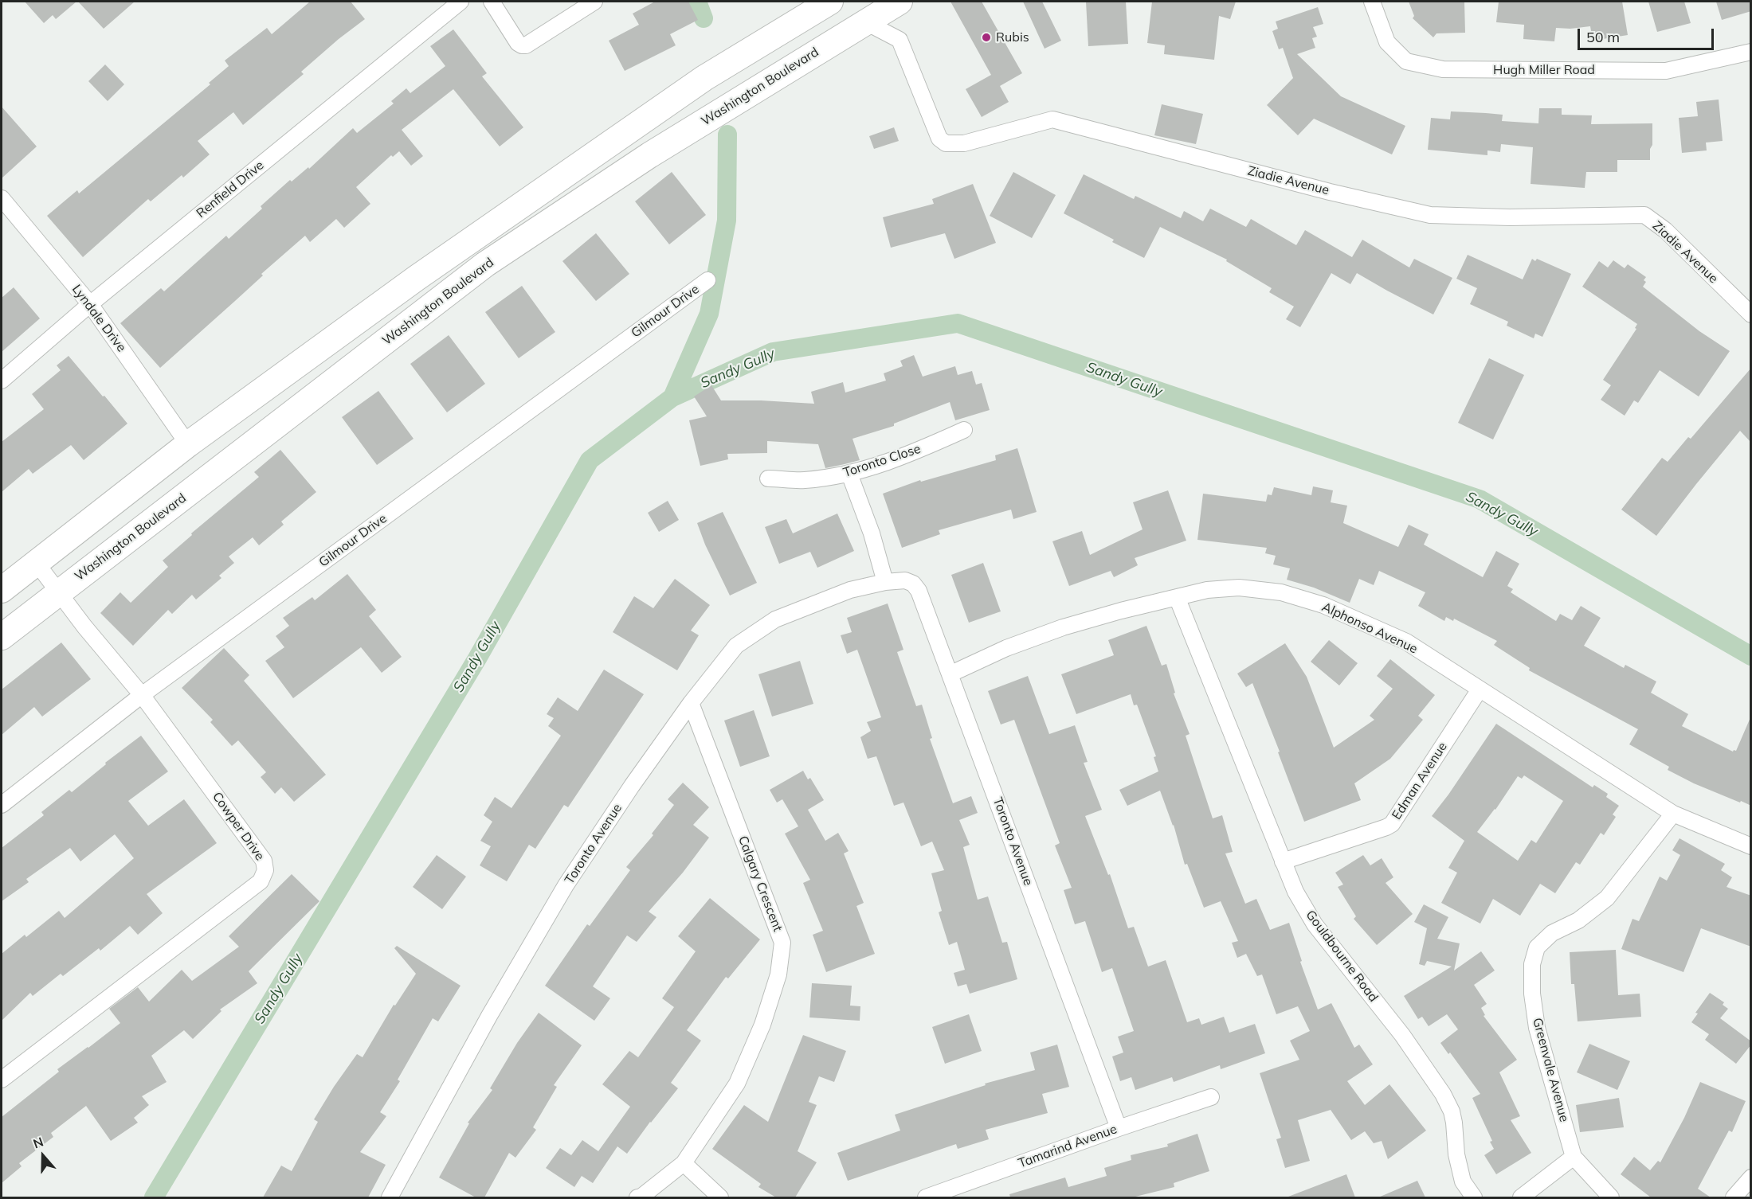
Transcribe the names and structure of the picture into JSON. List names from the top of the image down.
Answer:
{
  "streets": {
    "highway": ["Washington Boulevard"],
    "street": [
      "Hugh Miller Road",
      "Ziadie Avenue",
      "Renfield Drive",
      "Gilmour Drive",
      "Lyndale Drive",
      "Toronto Close",
      "Alphonso Avenue",
      "Edman Avenue",
      "Cowper Drive",
      "Toronto Avenue",
      "Calgary Crescent",
      "Gouldbourne Road",
      "Greenvale Avenue",
      "Tamarind Avenue"
    ]
  },
  "crossings": [
    ["Washington Boulevard", "Ziadie Avenue"],
    ["Washington Boulevard", "Cowper Drive"],
    ["Renfield Drive", "Lyndale Drive"],
    ["Gilmour Drive", "Cowper Drive"],
    ["Alphonso Avenue", "Edman Avenue"],
    ["Alphonso Avenue", "Toronto Avenue"],
    ["Alphonso Avenue", "Gouldbourne Road"],
    ["Alphonso Avenue", "Greenvale Avenue"],
    ["Edman Avenue", "Gouldbourne Road"],
    ["Toronto Avenue", "Calgary Crescent"],
    ["Toronto Avenue", "Tamarind Avenue"]
  ],
  "water": ["Sandy Gully"],
  "places": ["Rubis"],
  "scale_bar": "50 m",
  "north": "top"
}
